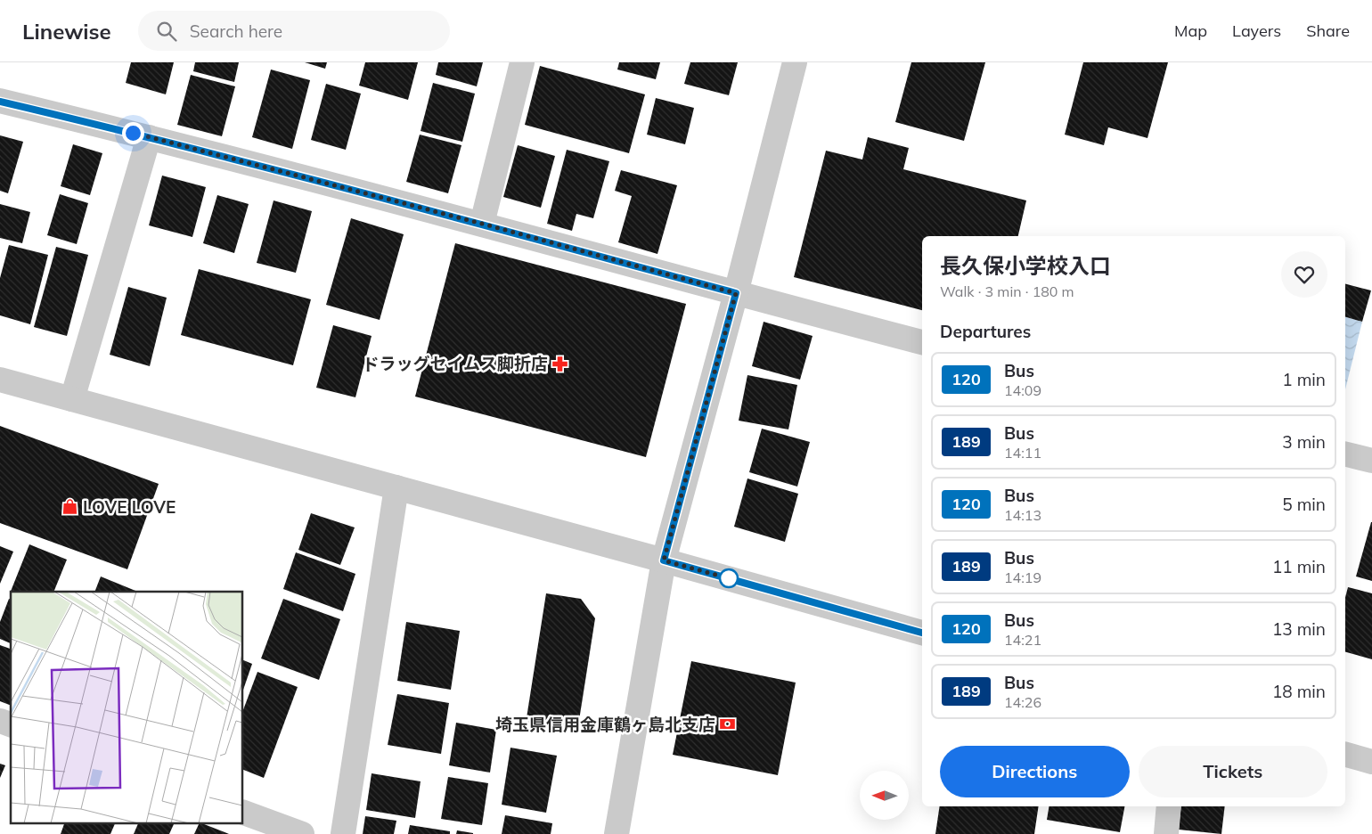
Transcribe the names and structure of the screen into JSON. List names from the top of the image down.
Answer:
{
  "places": {
    "pharmacy": ["ドラッグセイムス脚折店"],
    "shop": ["LOVE LOVE"],
    "bank": ["埼玉県信用金庫鶴ヶ島北支店"]
  },
  "lines": ["bus line 120"],
  "north": "left",
  "page": {
    "header": "Linewise",
    "search": "Search here",
    "nav": ["Map", "Layers", "Share"],
    "heading": [
      ["長久保小学校入口", "Walk · 3 min · 180 m"],
      "Departures"
    ],
    "list": [
      {
        "mark": "120",
        "name": "Bus",
        "note": "14:09",
        "value": "1 min"
      },
      {
        "mark": "189",
        "name": "Bus",
        "note": "14:11",
        "value": "3 min"
      },
      {
        "mark": "120",
        "name": "Bus",
        "note": "14:13",
        "value": "5 min"
      },
      {
        "mark": "189",
        "name": "Bus",
        "note": "14:19",
        "value": "11 min"
      },
      {
        "mark": "120",
        "name": "Bus",
        "note": "14:21",
        "value": "13 min"
      },
      {
        "mark": "189",
        "name": "Bus",
        "note": "14:26",
        "value": "18 min"
      }
    ],
    "buttons": ["Directions", "Tickets"]
  }
}
